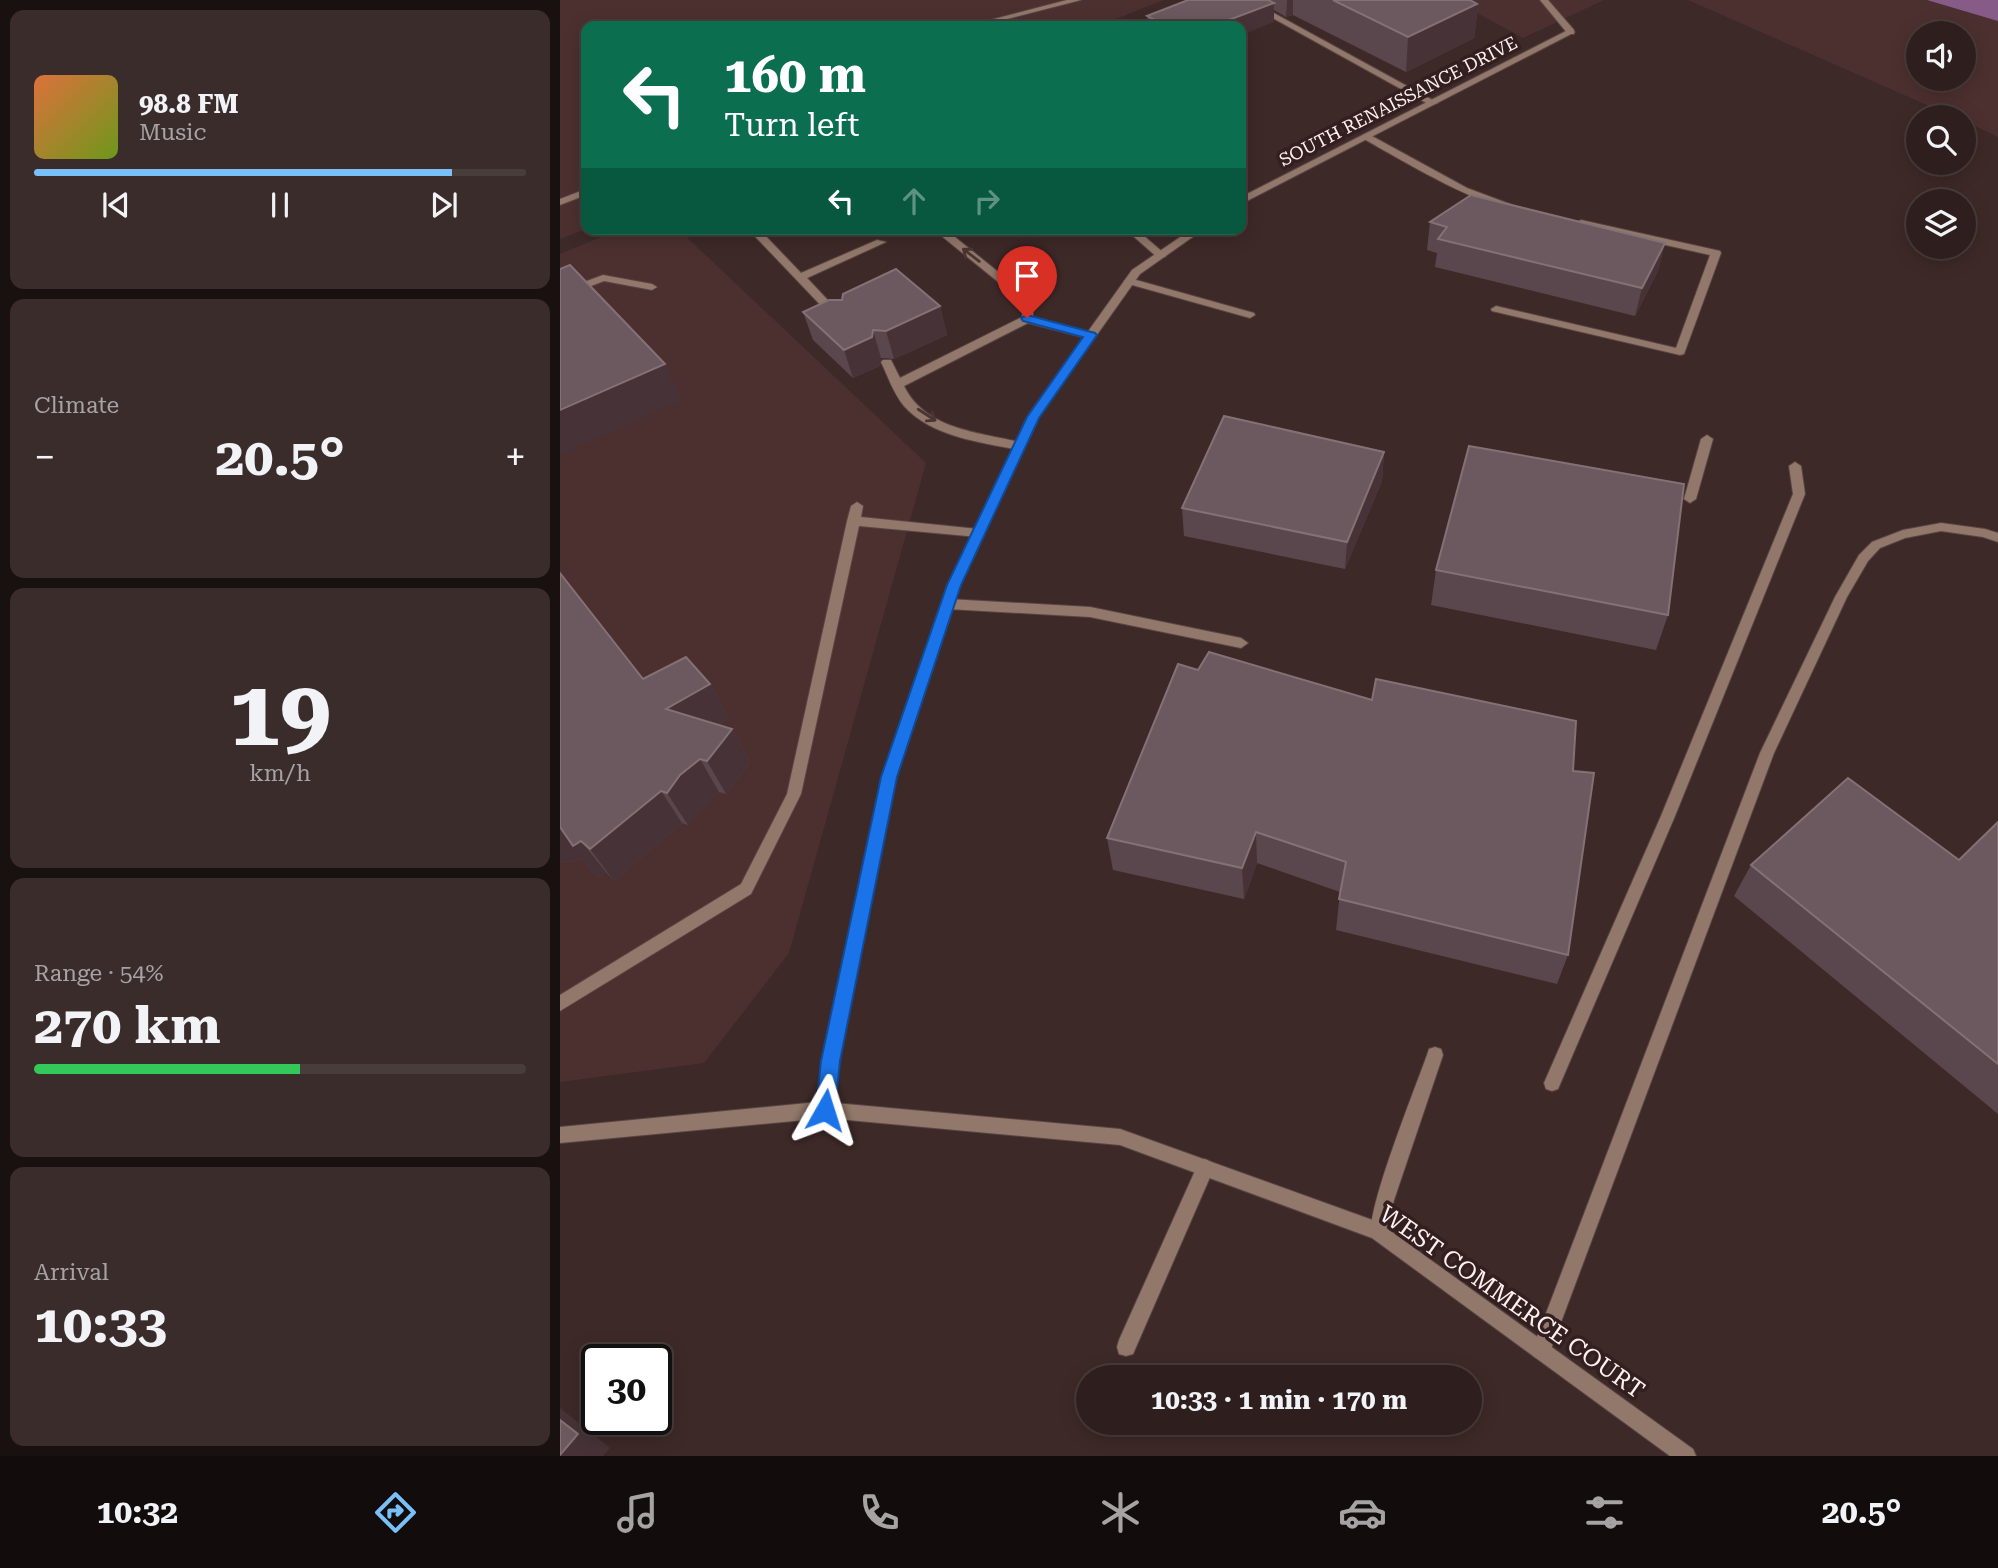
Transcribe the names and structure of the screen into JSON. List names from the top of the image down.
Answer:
{
  "streets": {
    "street": ["SOUTH RENAISSANCE DRIVE", "WEST COMMERCE COURT"]
  },
  "page": {
    "turn": ["160 m", "Turn left"],
    "song": ["98.8 FM", "Music"],
    "tile": [
      "Climate",
      ["19", "km/h"],
      ["Range · 54%", "270 km"],
      ["Arrival", "10:33"]
    ],
    "heat": ["−", "20.5°", "+"],
    "limit": "30",
    "trip": "10:33 · 1 min · 170 m",
    "tabs": ["10:32", "20.5°"]
  }
}
